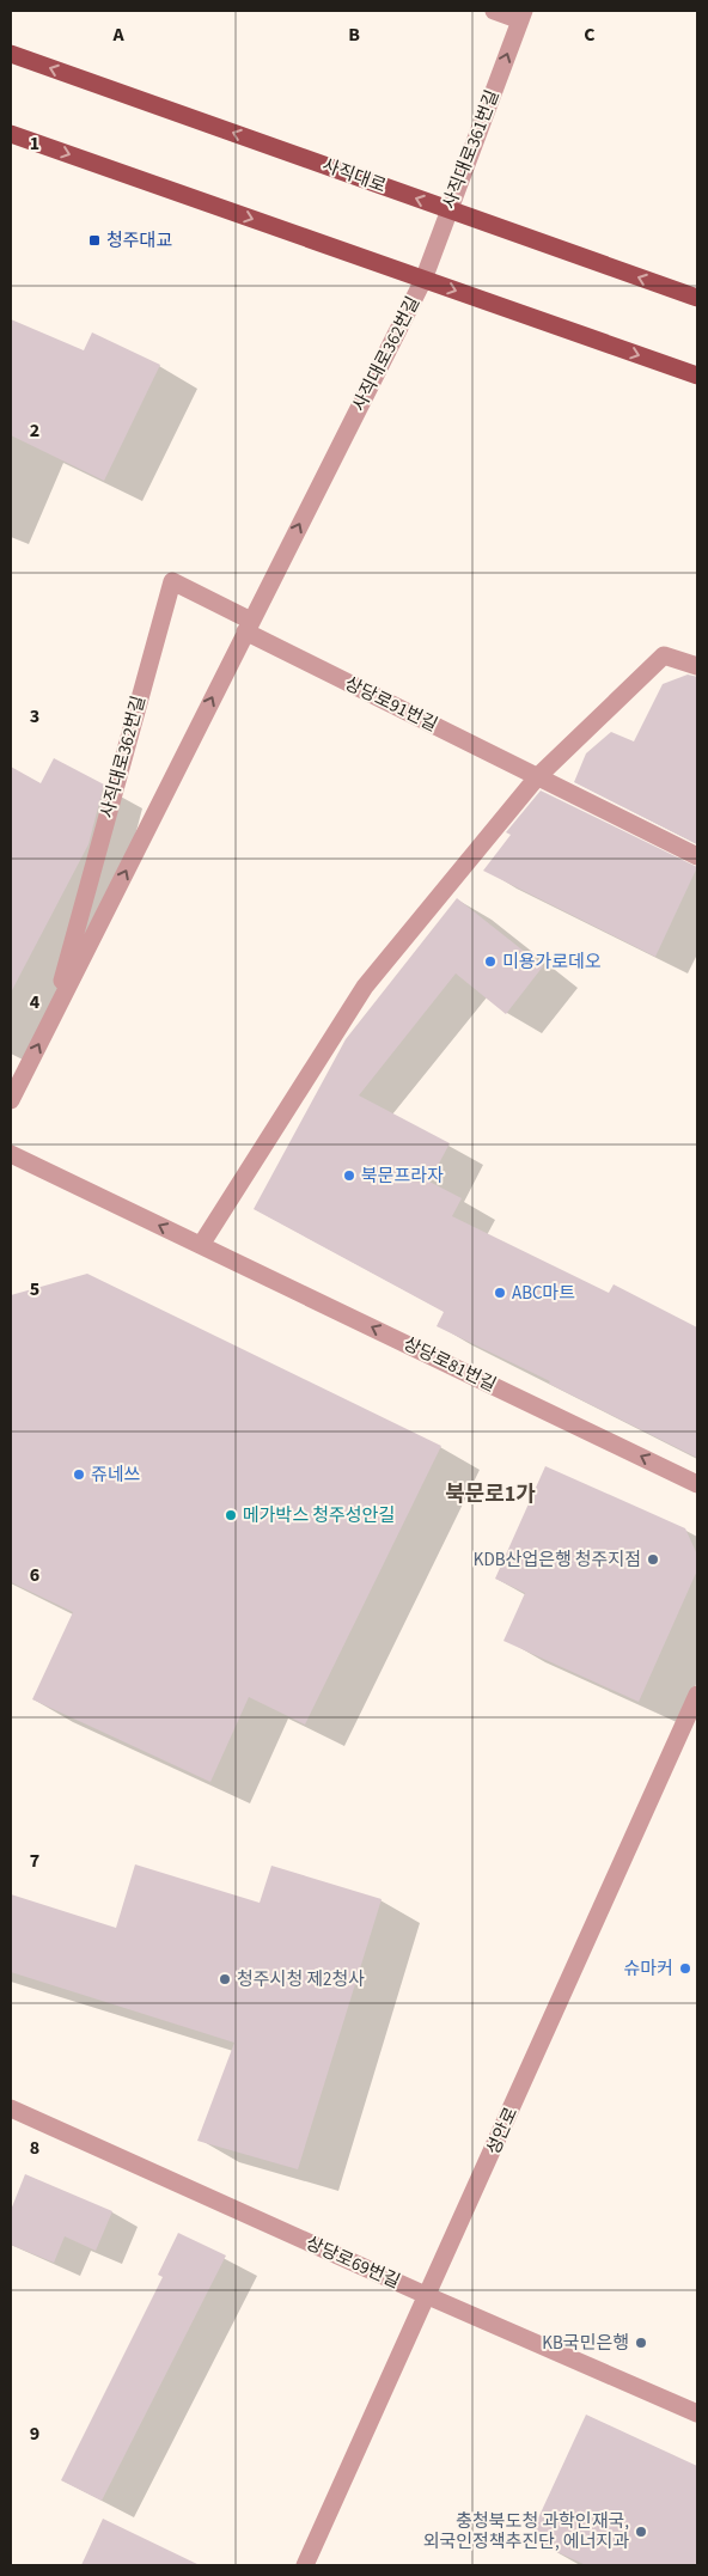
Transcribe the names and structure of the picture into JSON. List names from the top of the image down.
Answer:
{
  "streets": {
    "main road": ["사직대로"],
    "street": [
      "사직대로361번길",
      "사직대로362번길",
      "상당로91번길",
      "상당로81번길",
      "성안로",
      "상당로69번길"
    ]
  },
  "crossings": [
    ["사직대로361번길", "사직대로"],
    ["사직대로361번길", "사직대로362번길"],
    ["사직대로362번길", "상당로91번길"],
    ["성안로", "상당로69번길"]
  ],
  "one_way": ["사직대로361번길", "사직대로362번길", "상당로81번길"],
  "districts": ["북문로1가"],
  "places": {
    "transit": ["청주대교"],
    "other": [
      "미용가로데오",
      "북문프라자",
      "ABC마트",
      "쥬네쓰",
      "메가박스 청주성안길",
      "KDB산업은행 청주지점",
      "슈마커",
      "청주시청 제2청사",
      "KB국민은행",
      "충청북도청 과학인재국, 외국인정책추진단, 에너지과"
    ]
  },
  "grid": {
    "columns": ["A", "B", "C"],
    "rows": [
      "1",
      "2",
      "3",
      "4",
      "5",
      "6",
      "7",
      "8",
      "9"
    ]
  }
}
